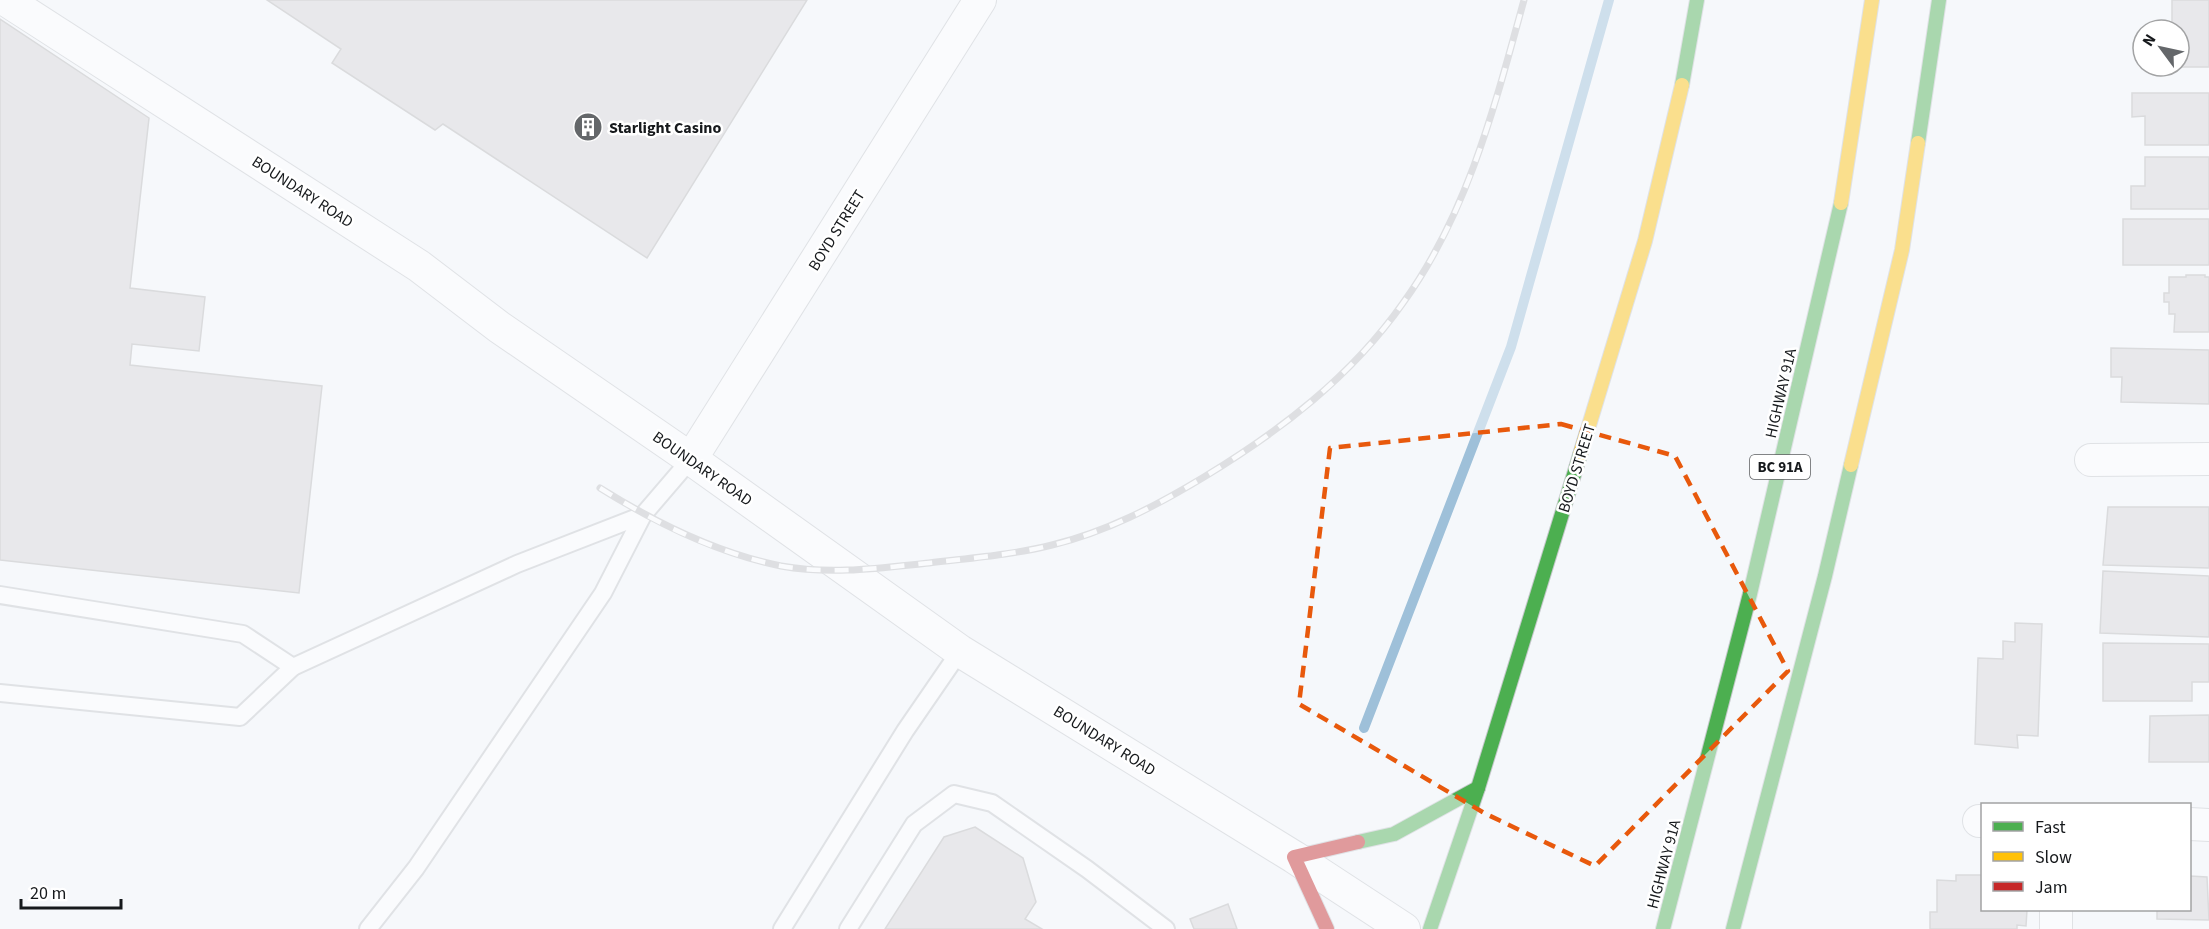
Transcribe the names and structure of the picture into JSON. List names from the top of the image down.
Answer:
{
  "streets": {
    "main road": ["BOYD STREET", "HIGHWAY 91A", "BC 91A"],
    "street": ["BOUNDARY ROAD"]
  },
  "crossings": [
    ["BOUNDARY ROAD", "BOYD STREET"]
  ],
  "places": {
    "building": ["Starlight Casino"]
  },
  "legend": ["Fast", "Slow", "Jam"],
  "scale_bar": "20 m",
  "north": "top left"
}
